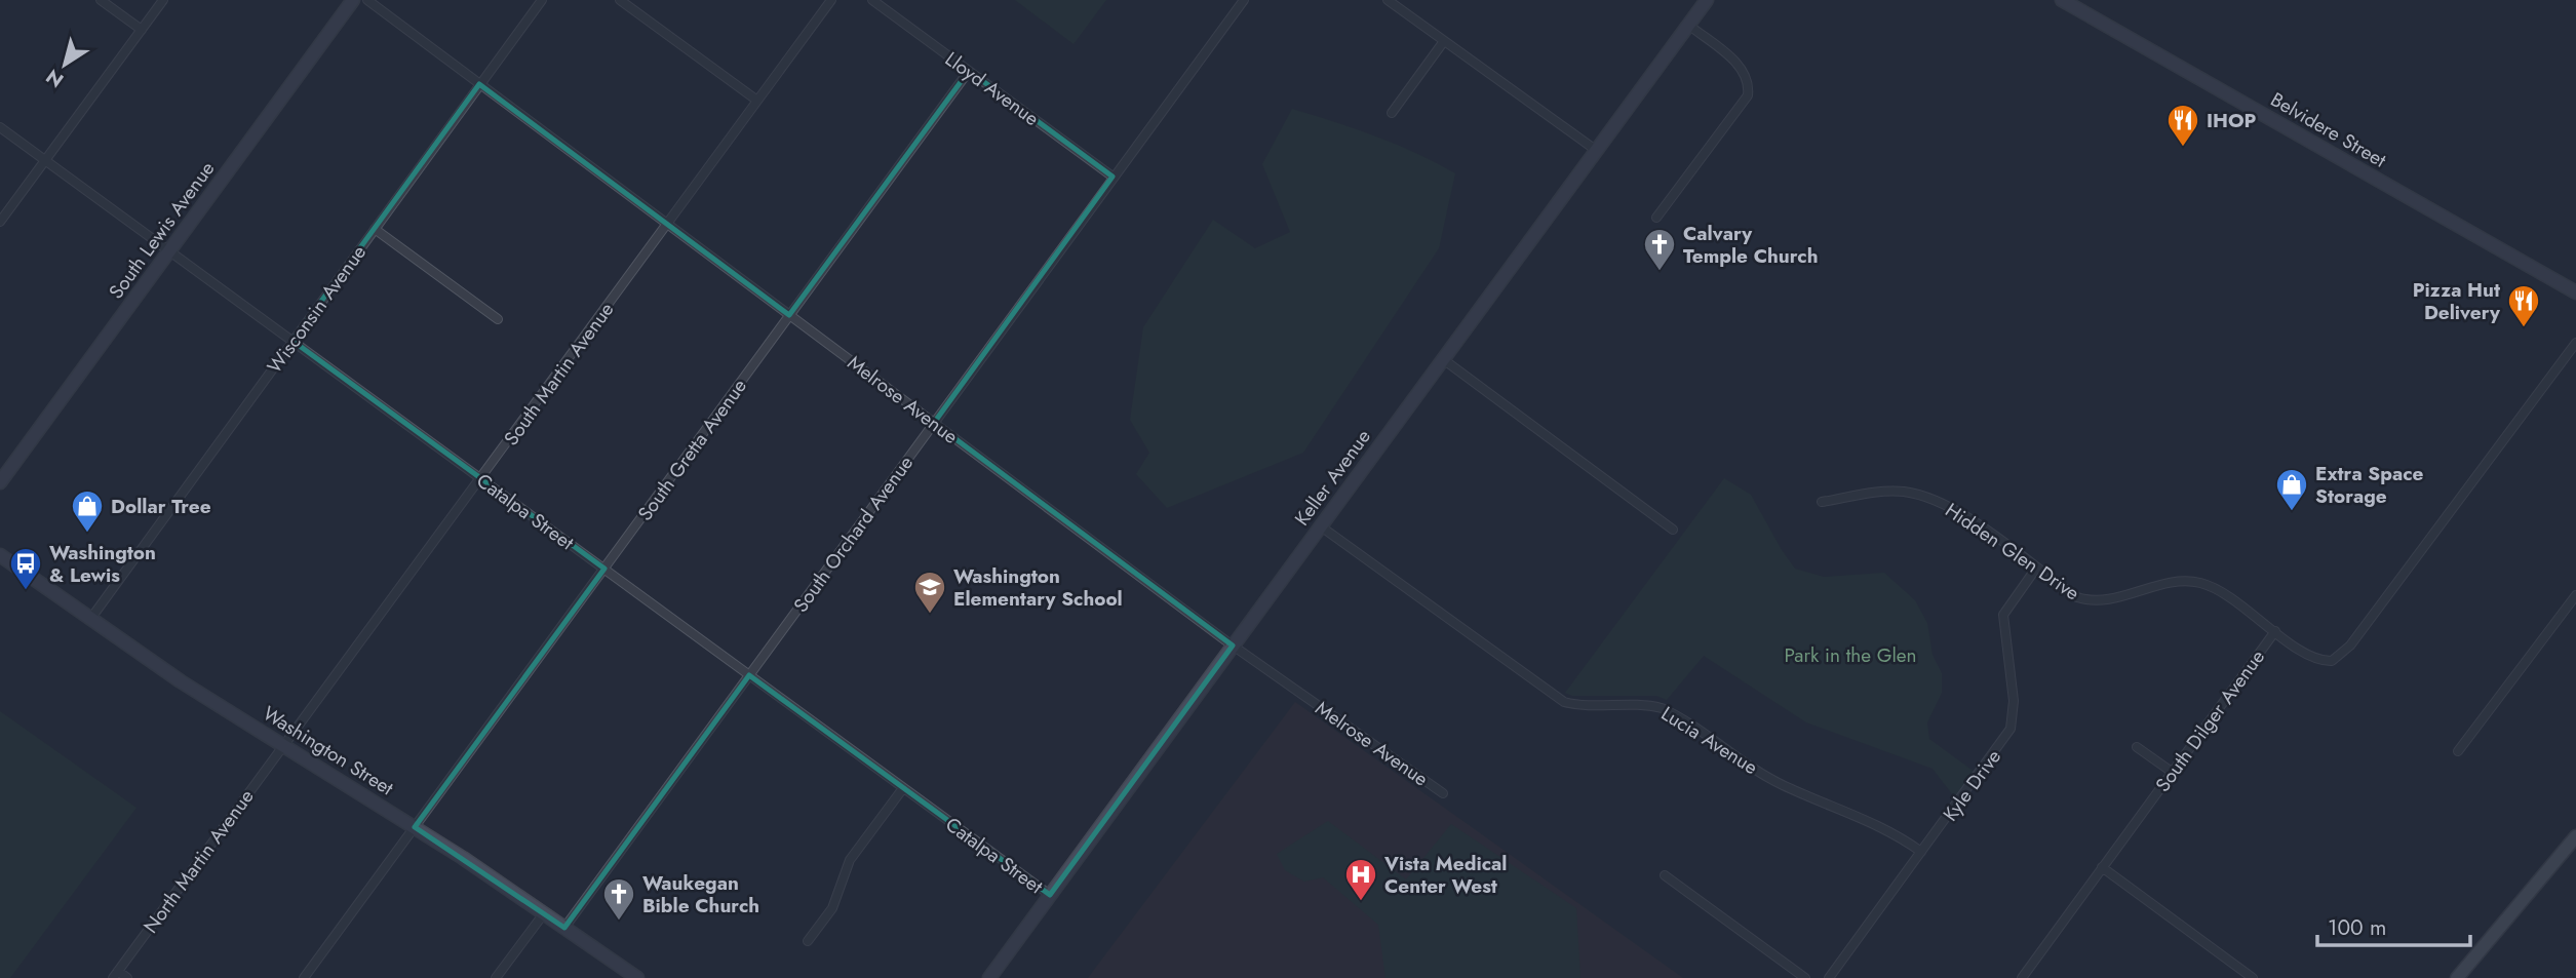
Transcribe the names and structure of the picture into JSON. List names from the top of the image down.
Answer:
{
  "streets": {
    "main road": [
      "Belvidere Street",
      "South Lewis Avenue",
      "Keller Avenue",
      "Washington Street"
    ],
    "street": [
      "Lloyd Avenue",
      "Wisconsin Avenue",
      "South Martin Avenue",
      "Melrose Avenue",
      "South Gretta Avenue",
      "Catalpa Street",
      "South Orchard Avenue",
      "Hidden Glen Drive",
      "South Dilger Avenue",
      "Lucia Avenue",
      "Kyle Drive",
      "North Martin Avenue"
    ]
  },
  "crossings": [
    ["Lloyd Avenue", "South Gretta Avenue"],
    ["Lloyd Avenue", "South Orchard Avenue"],
    ["South Lewis Avenue", "Catalpa Street"],
    ["Wisconsin Avenue", "Melrose Avenue"],
    ["Wisconsin Avenue", "Catalpa Street"],
    ["Wisconsin Avenue", "Washington Street"],
    ["South Martin Avenue", "Melrose Avenue"],
    ["South Martin Avenue", "Catalpa Street"],
    ["South Martin Avenue", "Washington Street"],
    ["South Martin Avenue", "North Martin Avenue"],
    ["Melrose Avenue", "South Gretta Avenue"],
    ["Melrose Avenue", "Keller Avenue"],
    ["Melrose Avenue", "South Orchard Avenue"],
    ["South Gretta Avenue", "Catalpa Street"],
    ["South Gretta Avenue", "Washington Street"],
    ["Keller Avenue", "Catalpa Street"],
    ["Keller Avenue", "Lucia Avenue"],
    ["Catalpa Street", "South Orchard Avenue"],
    ["South Orchard Avenue", "Washington Street"],
    ["Hidden Glen Drive", "South Dilger Avenue"],
    ["Hidden Glen Drive", "Kyle Drive"],
    ["Lucia Avenue", "Kyle Drive"],
    ["Washington Street", "North Martin Avenue"]
  ],
  "parks": ["Park in the Glen"],
  "places": {
    "restaurant": ["IHOP", "Pizza Hut Delivery"],
    "church": ["Calvary Temple Church", "Waukegan Bible Church"],
    "shop": ["Extra Space Storage", "Dollar Tree"],
    "bus stop": ["Washington & Lewis"],
    "school or university": ["Washington Elementary School"],
    "hospital": ["Vista Medical Center West"]
  },
  "scale_bar": "100 m",
  "north": "bottom left"
}
